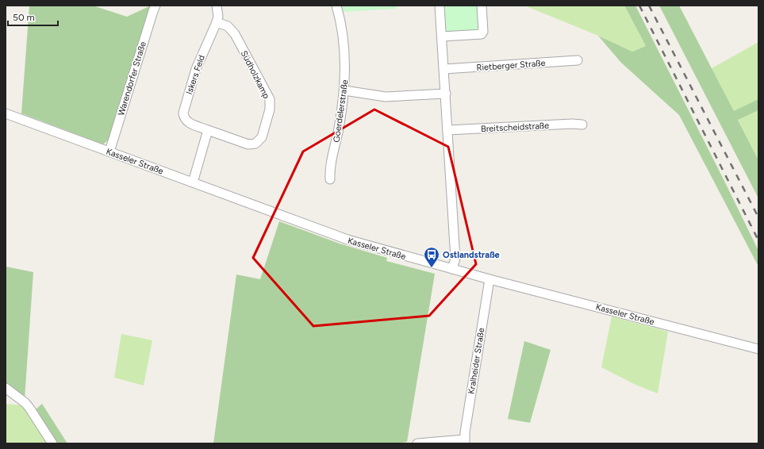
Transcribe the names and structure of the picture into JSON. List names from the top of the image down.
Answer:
{
  "streets": {
    "street": [
      "Rietberger Straße",
      "Iskers Feld",
      "Südholzkamp",
      "Warendorfer Straße",
      "Goerdelerstraße",
      "Breitscheidstraße",
      "Kasseler Straße",
      "Kralheider Straße"
    ]
  },
  "crossings": [
    ["Iskers Feld", "Südholzkamp"],
    ["Warendorfer Straße", "Kasseler Straße"],
    ["Kasseler Straße", "Kralheider Straße"]
  ],
  "places": {
    "bus stop": ["Ostlandstraße"]
  },
  "scale_bar": "50 m"
}
